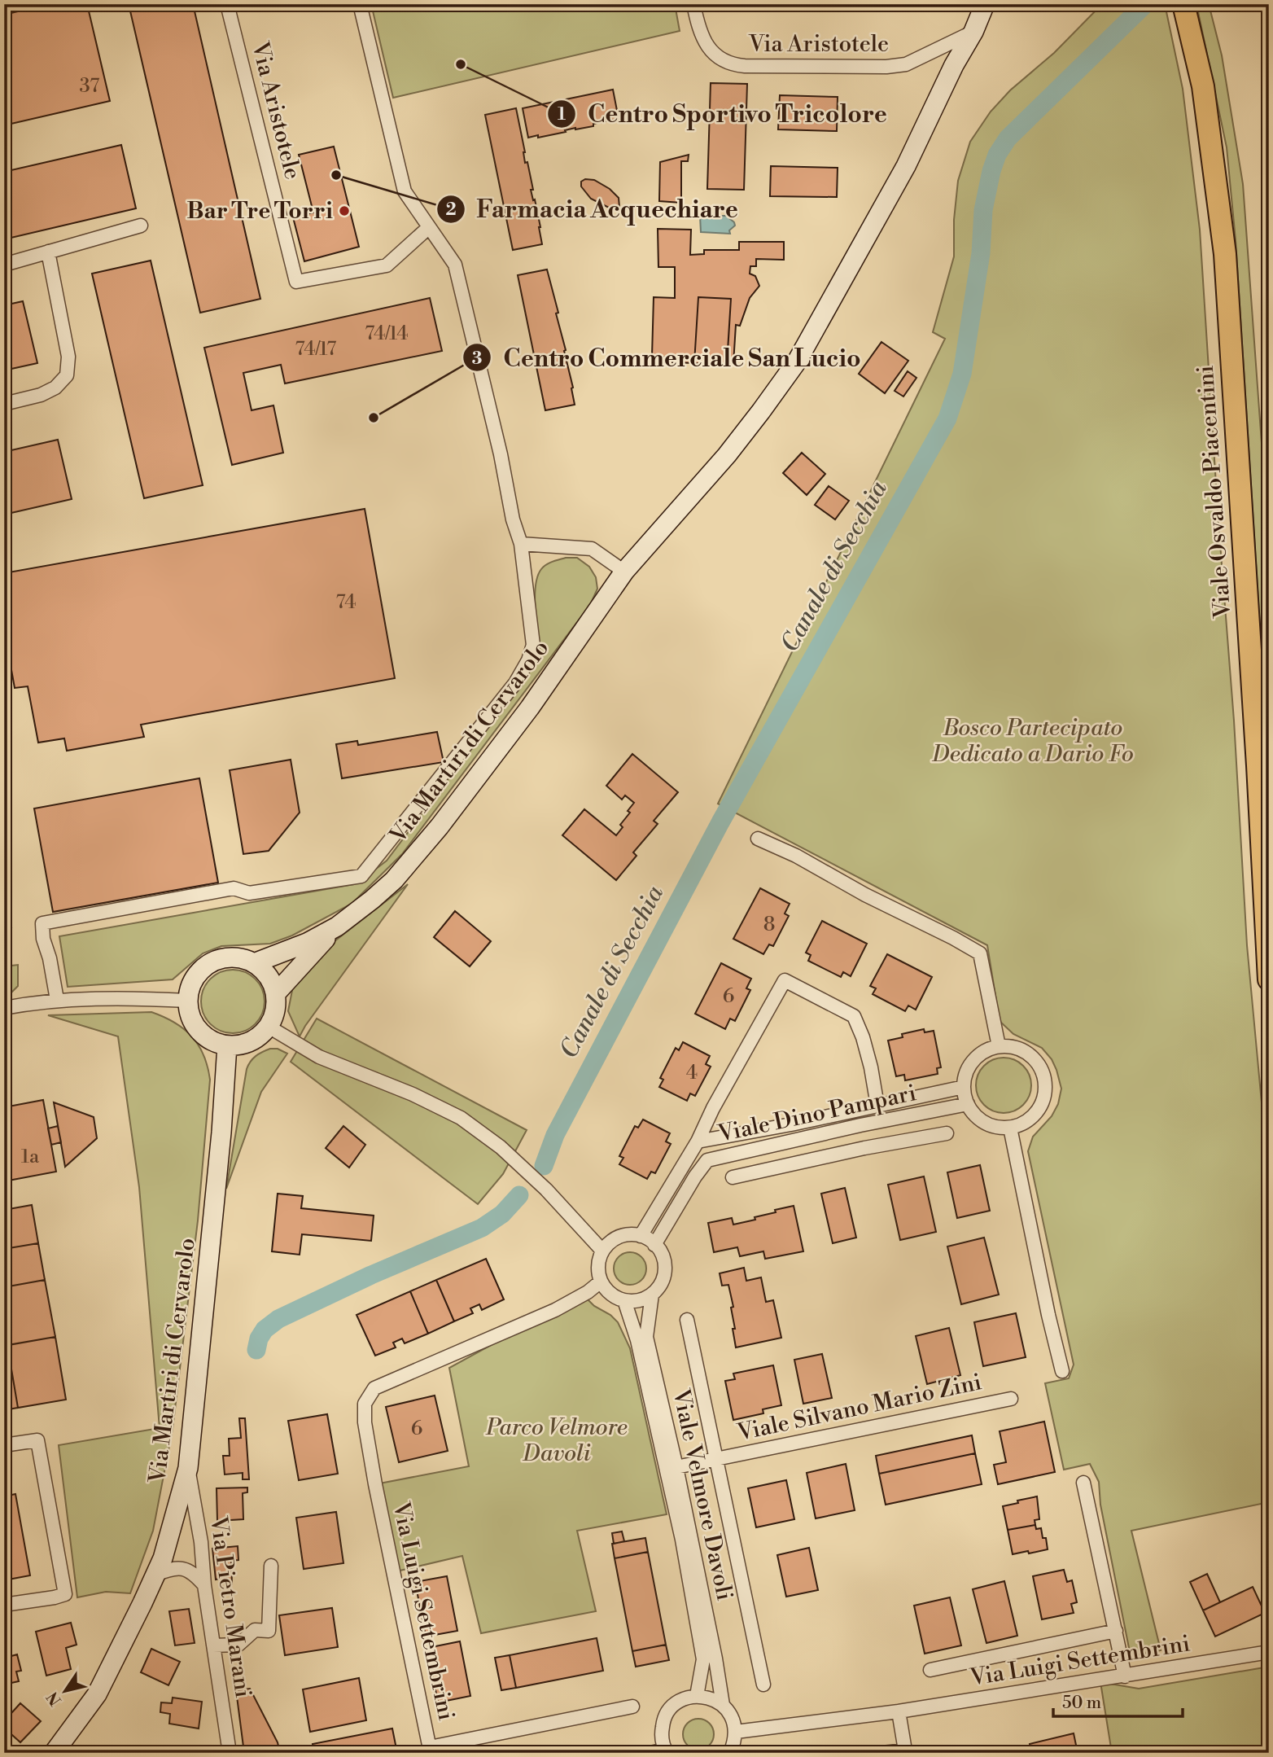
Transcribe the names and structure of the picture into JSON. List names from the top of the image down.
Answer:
{
  "streets": {
    "main road": ["Viale Osvaldo Piacentini", "Via Martiri di Cervarolo"],
    "street": [
      "Via Aristotele",
      "Viale Dino Pampari",
      "Viale Silvano Mario Zini",
      "Viale Velmore Davoli",
      "Via Pietro Marani",
      "Via Luigi Settembrini"
    ]
  },
  "crossings": [
    ["Via Aristotele", "Via Martiri di Cervarolo"],
    ["Via Martiri di Cervarolo", "Via Pietro Marani"],
    ["Viale Dino Pampari", "Viale Velmore Davoli"],
    ["Viale Dino Pampari", "Via Luigi Settembrini"],
    ["Viale Silvano Mario Zini", "Viale Velmore Davoli"],
    ["Viale Velmore Davoli", "Via Luigi Settembrini"]
  ],
  "water": ["Canale di Secchia"],
  "parks": ["Bosco Partecipato Dedicato a Dario Fo", "Parco Velmore Davoli"],
  "places": [
    "Centro Sportivo Tricolore",
    "Farmacia Acquechiare",
    "Bar Tre Torri",
    "Centro Commerciale San Lucio"
  ],
  "house_numbers": [
    "37",
    "74/14",
    "74/17",
    "74",
    "8",
    "6",
    "4",
    "1a",
    "6"
  ],
  "scale_bar": "50 m",
  "north": "bottom left"
}
